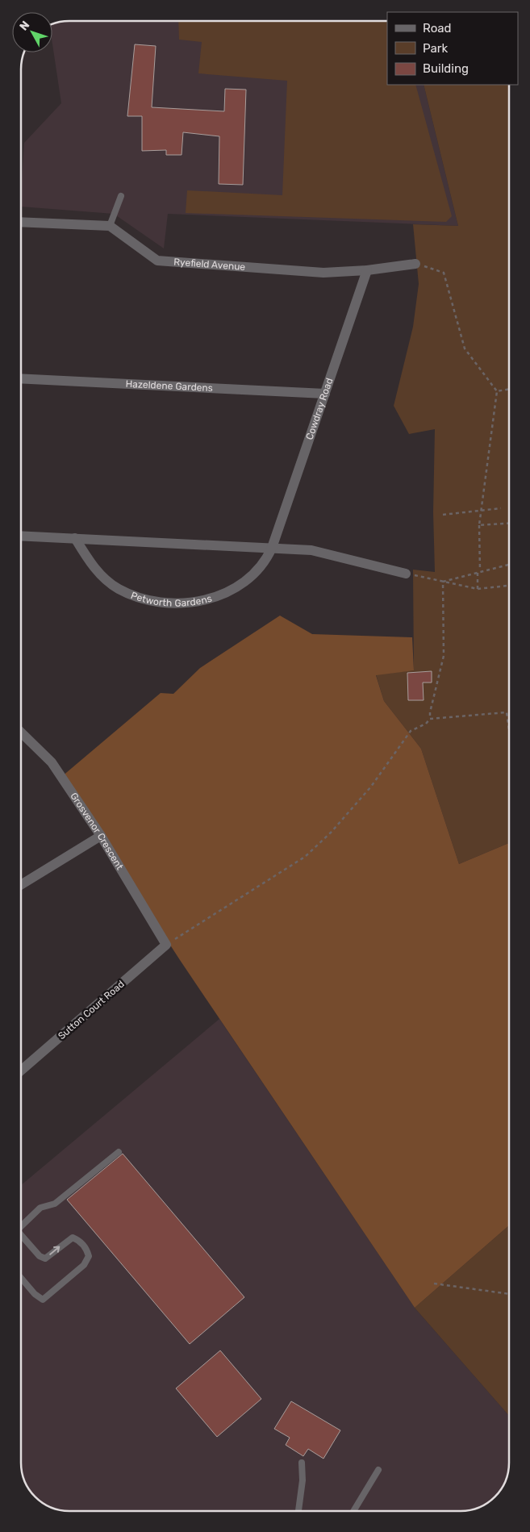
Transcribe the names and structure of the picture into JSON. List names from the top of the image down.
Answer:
{
  "streets": {
    "street": [
      "Ryefield Avenue",
      "Hazeldene Gardens",
      "Cowdray Road",
      "Petworth Gardens",
      "Grosvenor Crescent",
      "Sutton Court Road"
    ]
  },
  "crossings": [
    ["Ryefield Avenue", "Cowdray Road"],
    ["Hazeldene Gardens", "Cowdray Road"],
    ["Cowdray Road", "Petworth Gardens"],
    ["Grosvenor Crescent", "Sutton Court Road"]
  ],
  "legend": ["Road", "Park", "Building"],
  "north": "top left"
}
